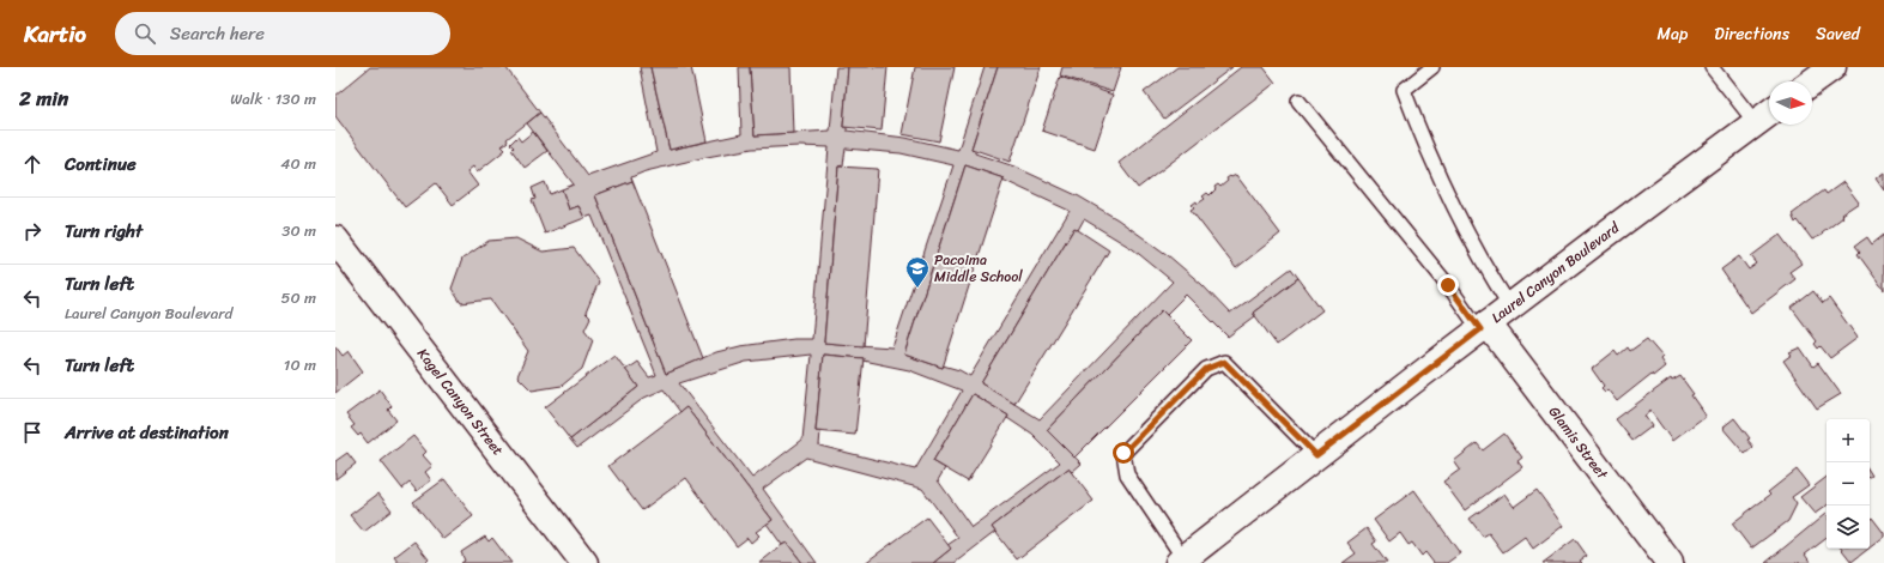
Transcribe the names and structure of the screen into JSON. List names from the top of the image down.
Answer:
{
  "streets": {
    "main road": ["Laurel Canyon Boulevard", "Kagel Canyon Street", "Glamis Street"]
  },
  "crossings": [
    ["Laurel Canyon Boulevard", "Glamis Street"]
  ],
  "places": {
    "school or university": ["Pacoima Middle School"]
  },
  "north": "right",
  "page": {
    "header": "Kartio",
    "search": "Search here",
    "nav": ["Map", "Directions", "Saved"],
    "heading": ["2 min", "Walk · 130 m"],
    "list": [
      ["Continue", "40 m"],
      ["Turn right", "30 m"],
      ["Turn left", "Laurel Canyon Boulevard", "50 m"],
      ["Turn left", "10 m"],
      "Arrive at destination"
    ],
    "map_buttons": ["+", "−"]
  }
}
